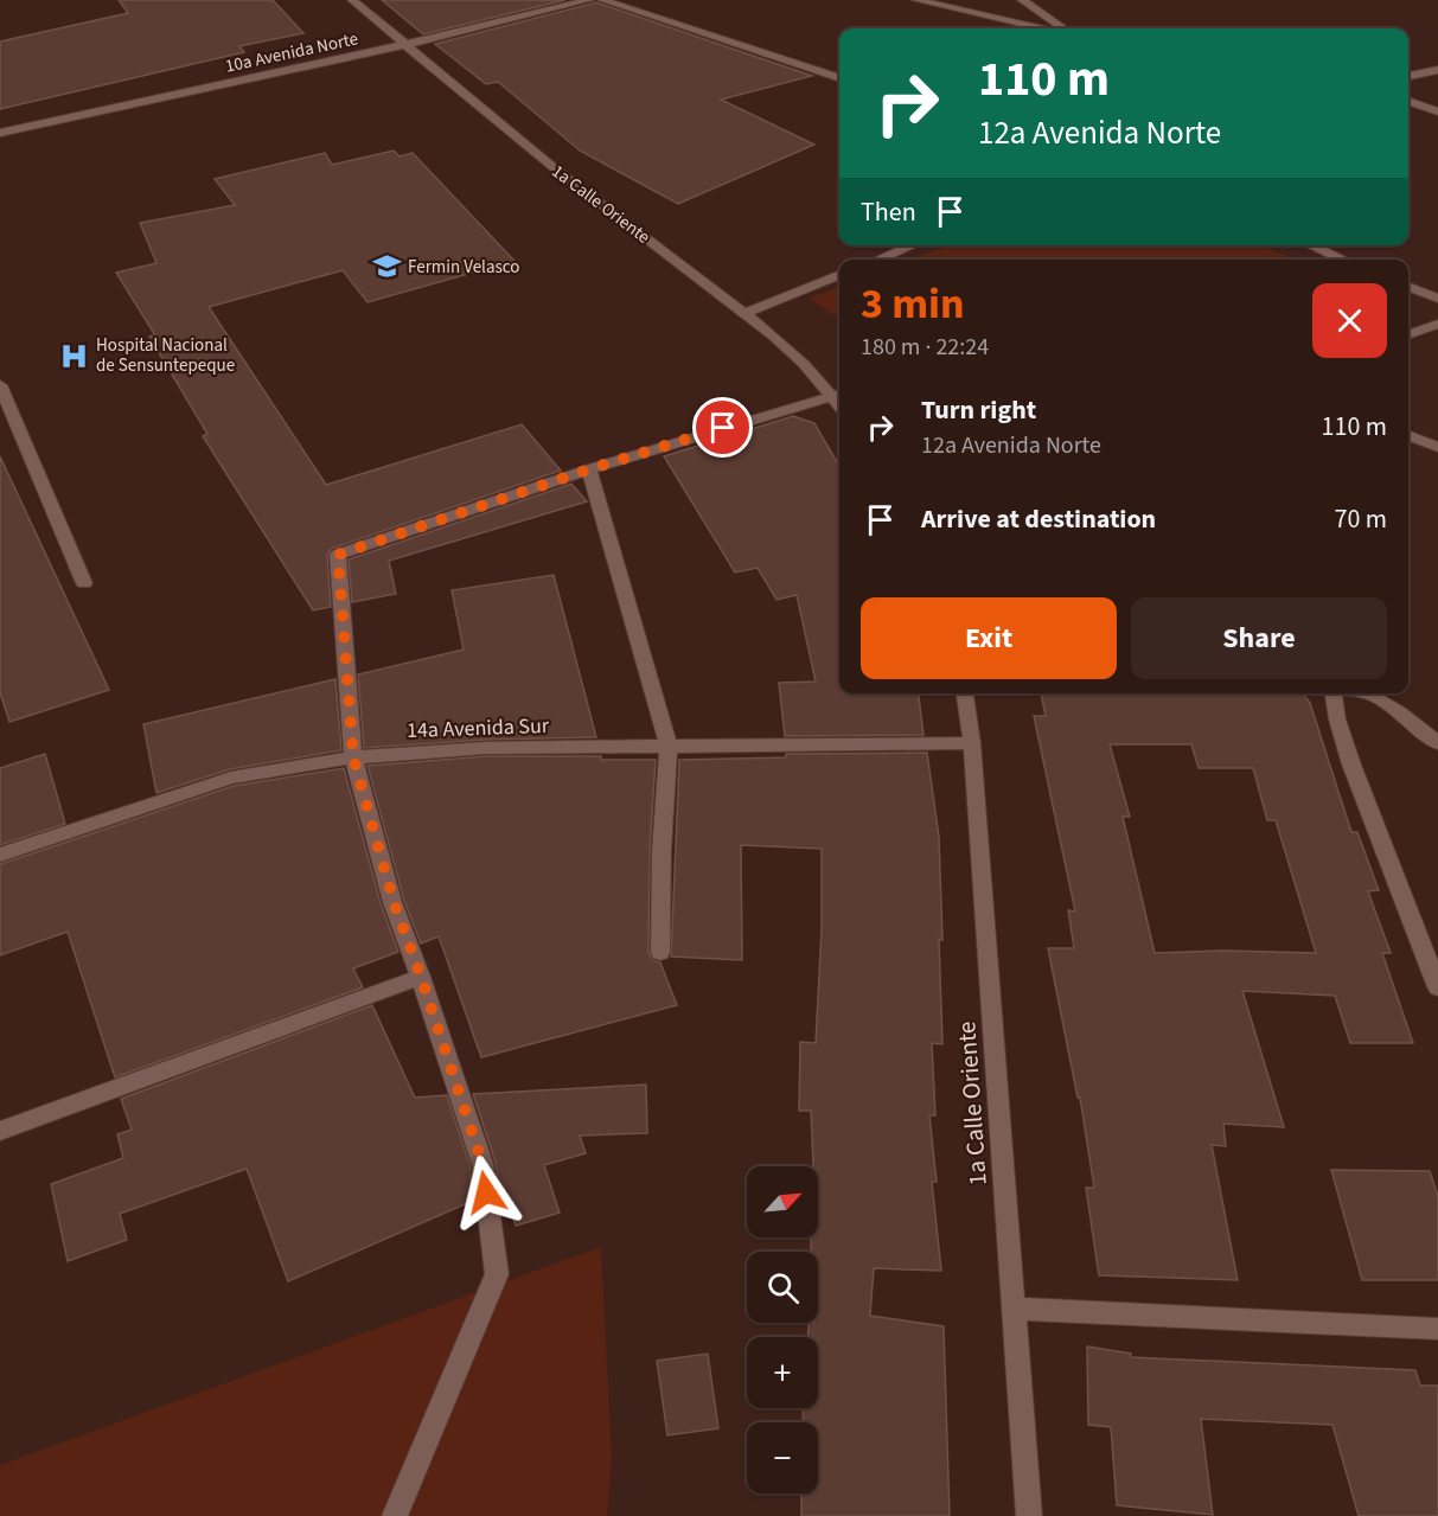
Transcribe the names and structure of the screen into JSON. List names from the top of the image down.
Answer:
{
  "streets": {
    "street": ["10a Avenida Norte", "1a Calle Oriente", "14a Avenida Sur"]
  },
  "crossings": [
    ["10a Avenida Norte", "1a Calle Oriente"],
    ["1a Calle Oriente", "14a Avenida Sur"]
  ],
  "places": {
    "school or university": ["Fermin Velasco"],
    "hospital": ["Hospital Nacional de Sensuntepeque"]
  },
  "north": "top right",
  "page": {
    "turn": ["110 m", "12a Avenida Norte"],
    "then": "Then",
    "heading": ["3 min", "180 m · 22:24"],
    "list": [
      {
        "name": "Turn right",
        "note": "12a Avenida Norte",
        "value": "110 m"
      },
      {
        "name": "Arrive at destination",
        "value": "70 m"
      }
    ],
    "buttons": ["Exit", "Share"],
    "map_buttons": ["+", "−"]
  }
}
